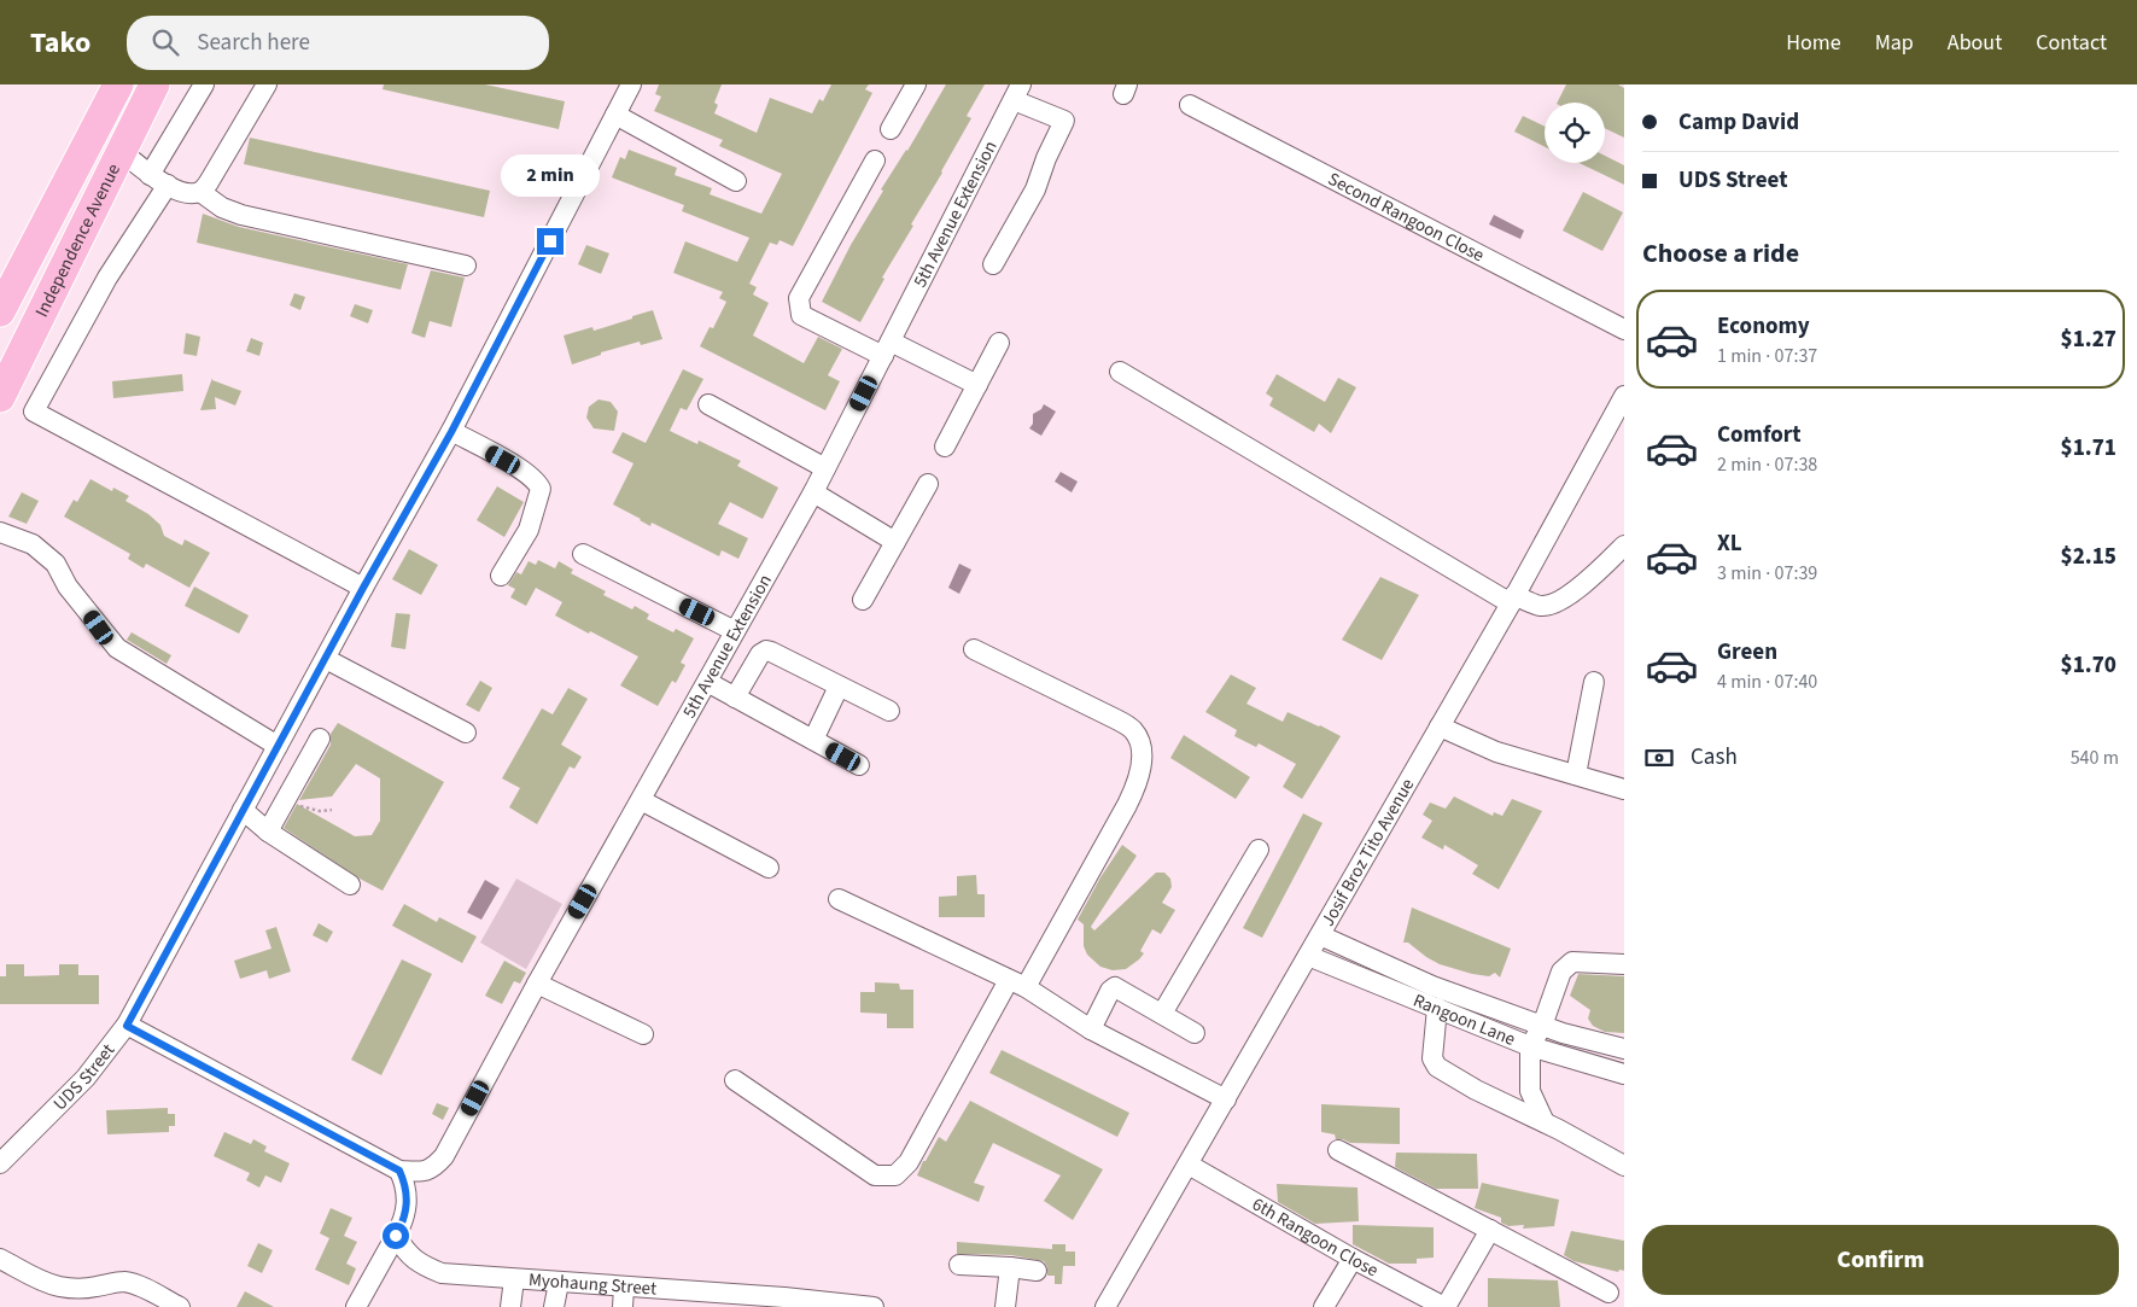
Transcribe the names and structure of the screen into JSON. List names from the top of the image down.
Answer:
{
  "streets": {
    "highway": ["Independence Avenue"],
    "street": [
      "5th Avenue Extension",
      "Second Rangoon Close",
      "Josif Broz Tito Avenue",
      "Rangoon Lane",
      "UDS Street",
      "6th Rangoon Close",
      "Myohaung Street"
    ]
  },
  "crossings": [
    ["Josif Broz Tito Avenue", "Rangoon Lane"],
    ["Josif Broz Tito Avenue", "6th Rangoon Close"]
  ],
  "page": {
    "header": "Tako",
    "search": "Search here",
    "nav": [
      "Home",
      "Map",
      "About",
      "Contact"
    ],
    "banner": ["Camp David", "UDS Street"],
    "bubble": "2 min",
    "heading": "Choose a ride",
    "list": [
      {
        "name": "Economy",
        "note": "1 min · 07:37",
        "value": "$1.27"
      },
      {
        "name": "Comfort",
        "note": "2 min · 07:38",
        "value": "$1.71"
      },
      {
        "name": "XL",
        "note": "3 min · 07:39",
        "value": "$2.15"
      },
      {
        "name": "Green",
        "note": "4 min · 07:40",
        "value": "$1.70"
      }
    ],
    "pay": ["Cash", "540 m"],
    "buttons": "Confirm"
  }
}
